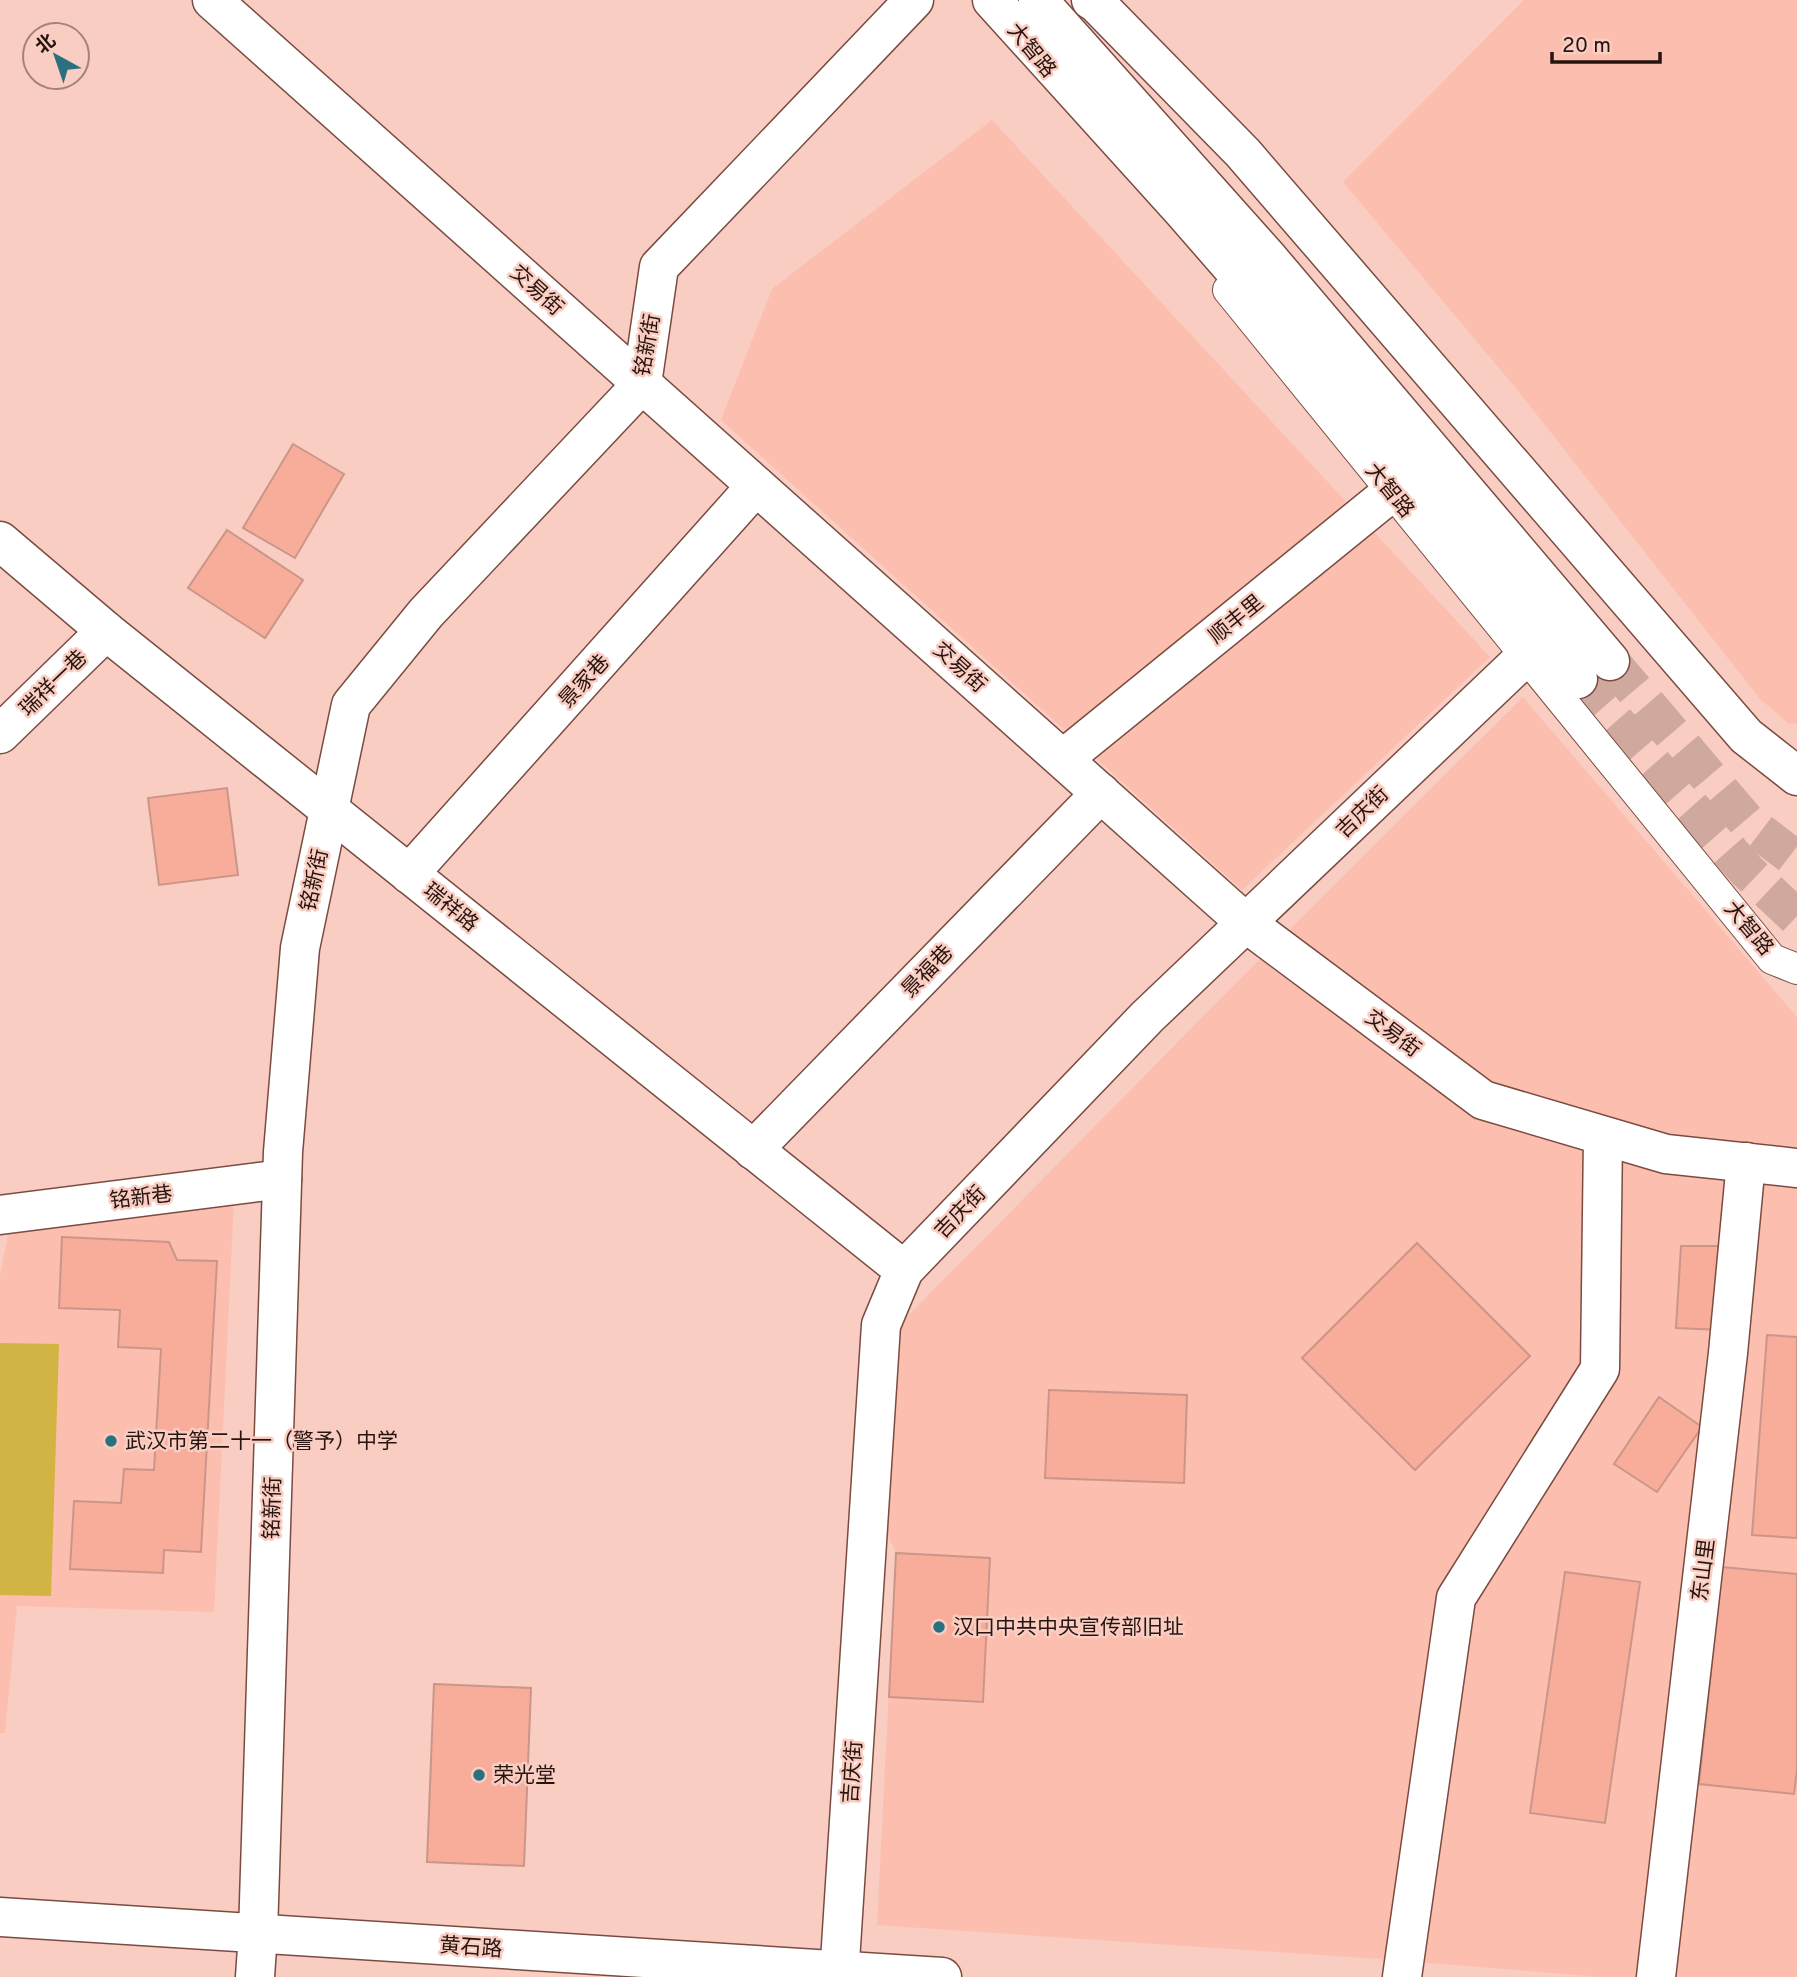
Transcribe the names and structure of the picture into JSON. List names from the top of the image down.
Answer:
{
  "streets": {
    "street": [
      "大智路",
      "交易街",
      "铭新街",
      "顺丰里",
      "景家巷",
      "瑞祥一巷",
      "吉庆街",
      "瑞祥路",
      "景福巷",
      "铭新巷",
      "东山里",
      "黄石路"
    ]
  },
  "crossings": [
    ["大智路", "顺丰里"],
    ["大智路", "吉庆街"],
    ["交易街", "铭新街"],
    ["交易街", "顺丰里"],
    ["交易街", "景家巷"],
    ["交易街", "吉庆街"],
    ["交易街", "景福巷"],
    ["交易街", "东山里"],
    ["铭新街", "瑞祥路"],
    ["铭新街", "铭新巷"],
    ["铭新街", "黄石路"],
    ["景家巷", "瑞祥路"],
    ["瑞祥一巷", "瑞祥路"],
    ["吉庆街", "瑞祥路"],
    ["吉庆街", "黄石路"],
    ["瑞祥路", "景福巷"]
  ],
  "places": ["武汉市第二十一（警予）中学", "汉口中共中央宣传部旧址", "荣光堂"],
  "scale_bar": "20 m",
  "north": "top left"
}
